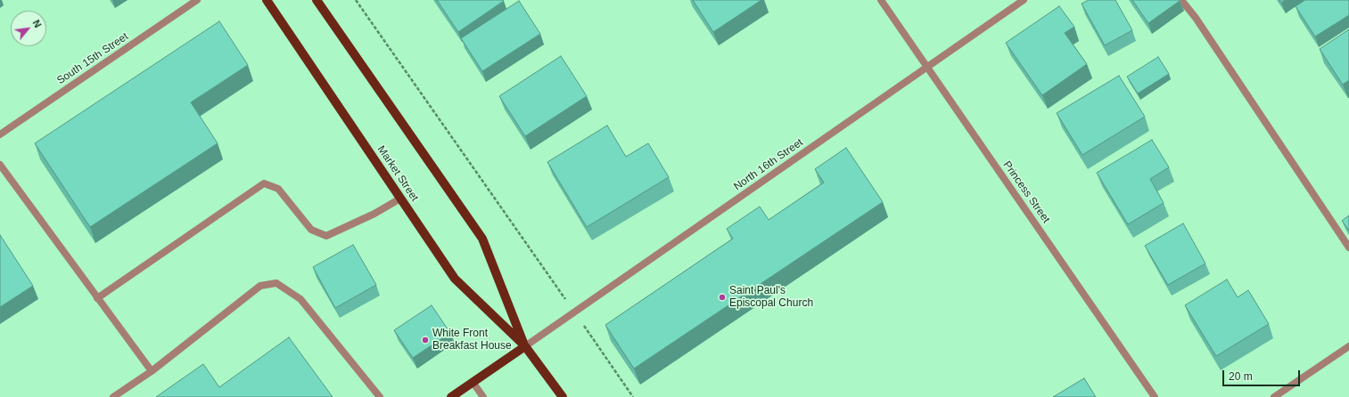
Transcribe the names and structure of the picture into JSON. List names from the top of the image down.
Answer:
{
  "streets": {
    "main road": ["Market Street"],
    "street": ["South 15th Street", "North 16th Street", "Princess Street"]
  },
  "crossings": [
    ["North 16th Street", "Market Street"],
    ["North 16th Street", "Princess Street"]
  ],
  "places": ["Saint Paul's Episcopal Church", "White Front Breakfast House"],
  "scale_bar": "20 m",
  "north": "top right"
}
